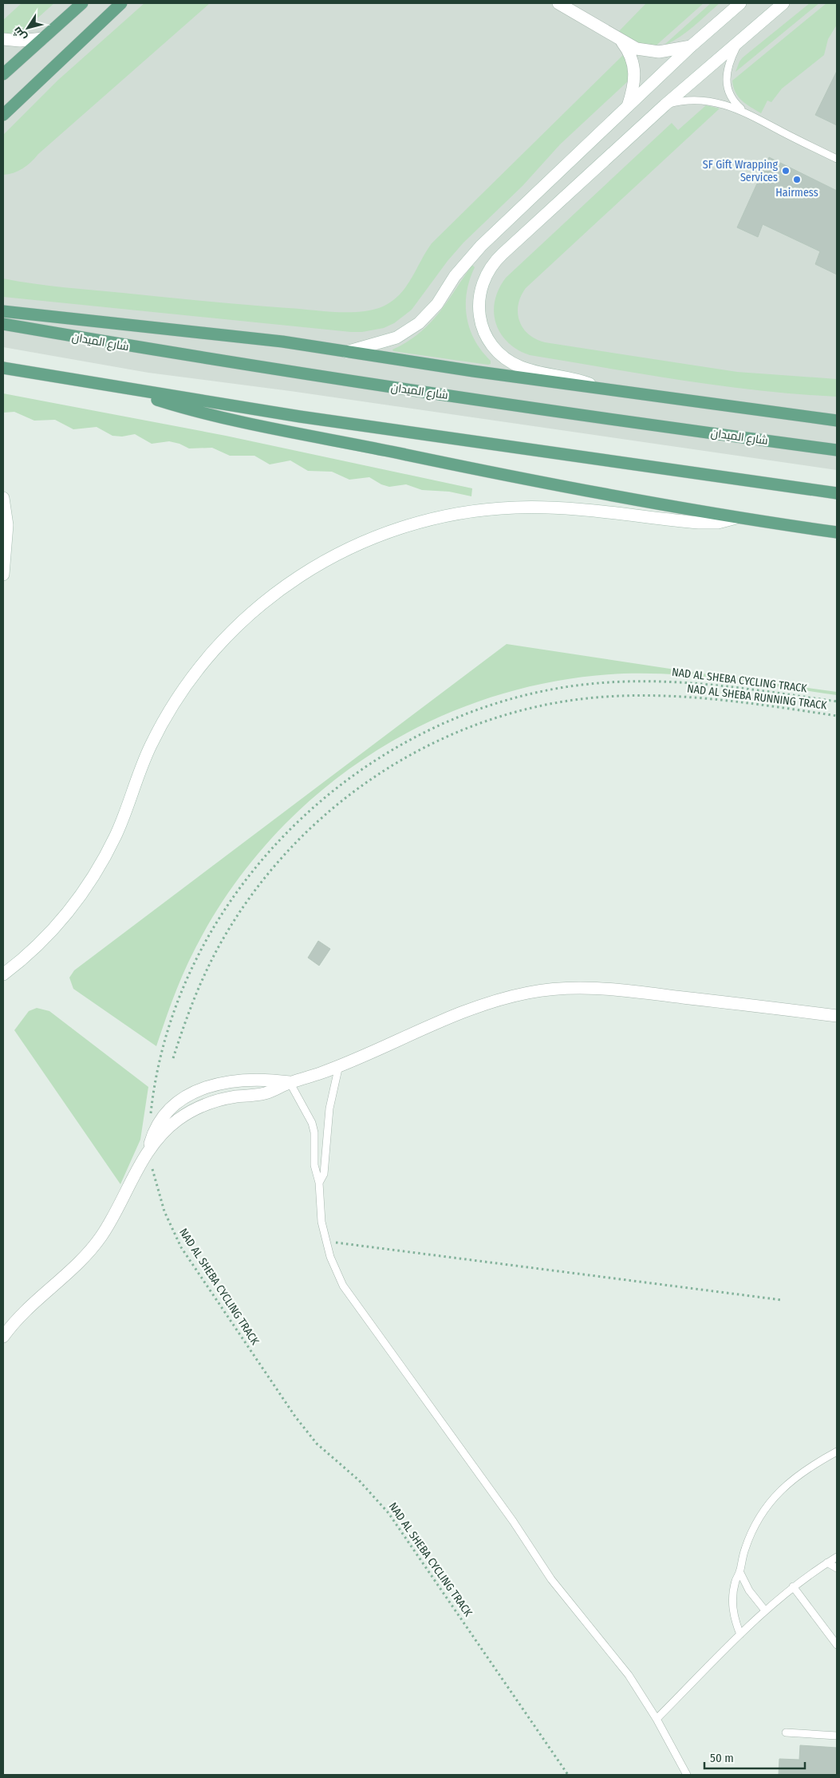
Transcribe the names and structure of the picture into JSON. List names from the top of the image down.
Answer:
{
  "streets": {
    "main road": ["شارع الميدان"],
    "path": ["NAD AL SHEBA CYCLING TRACK", "NAD AL SHEBA RUNNING TRACK"]
  },
  "places": ["SF Gift Wrapping Services", "Hairmess"],
  "scale_bar": "50 m",
  "north": "bottom left"
}
